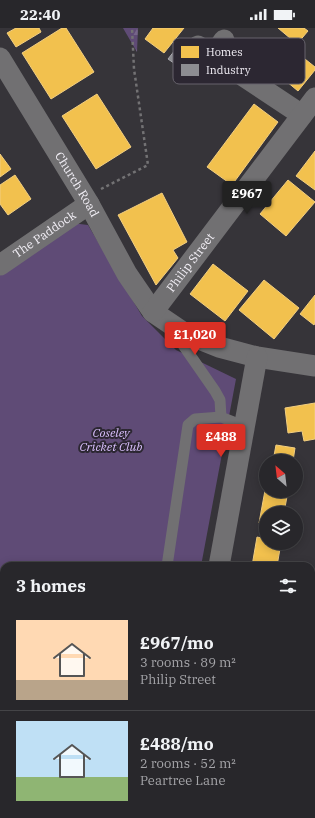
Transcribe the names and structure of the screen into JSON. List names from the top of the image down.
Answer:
{
  "streets": {
    "street": ["Church Road", "The Paddock", "Philip Street"]
  },
  "crossings": [
    ["Church Road", "The Paddock"],
    ["Church Road", "Philip Street"]
  ],
  "parks": ["Coseley Cricket Club"],
  "legend": ["Homes", "Industry"],
  "north": "top left",
  "page": {
    "status": "22:40",
    "price": ["£967", "£1,020", "£488"],
    "heading": "3 homes",
    "list": [
      {
        "name": "£967/mo",
        "note": "3 rooms · 89 m² · Philip Street"
      },
      {
        "name": "£488/mo",
        "note": "2 rooms · 52 m² · Peartree Lane"
      }
    ]
  }
}
